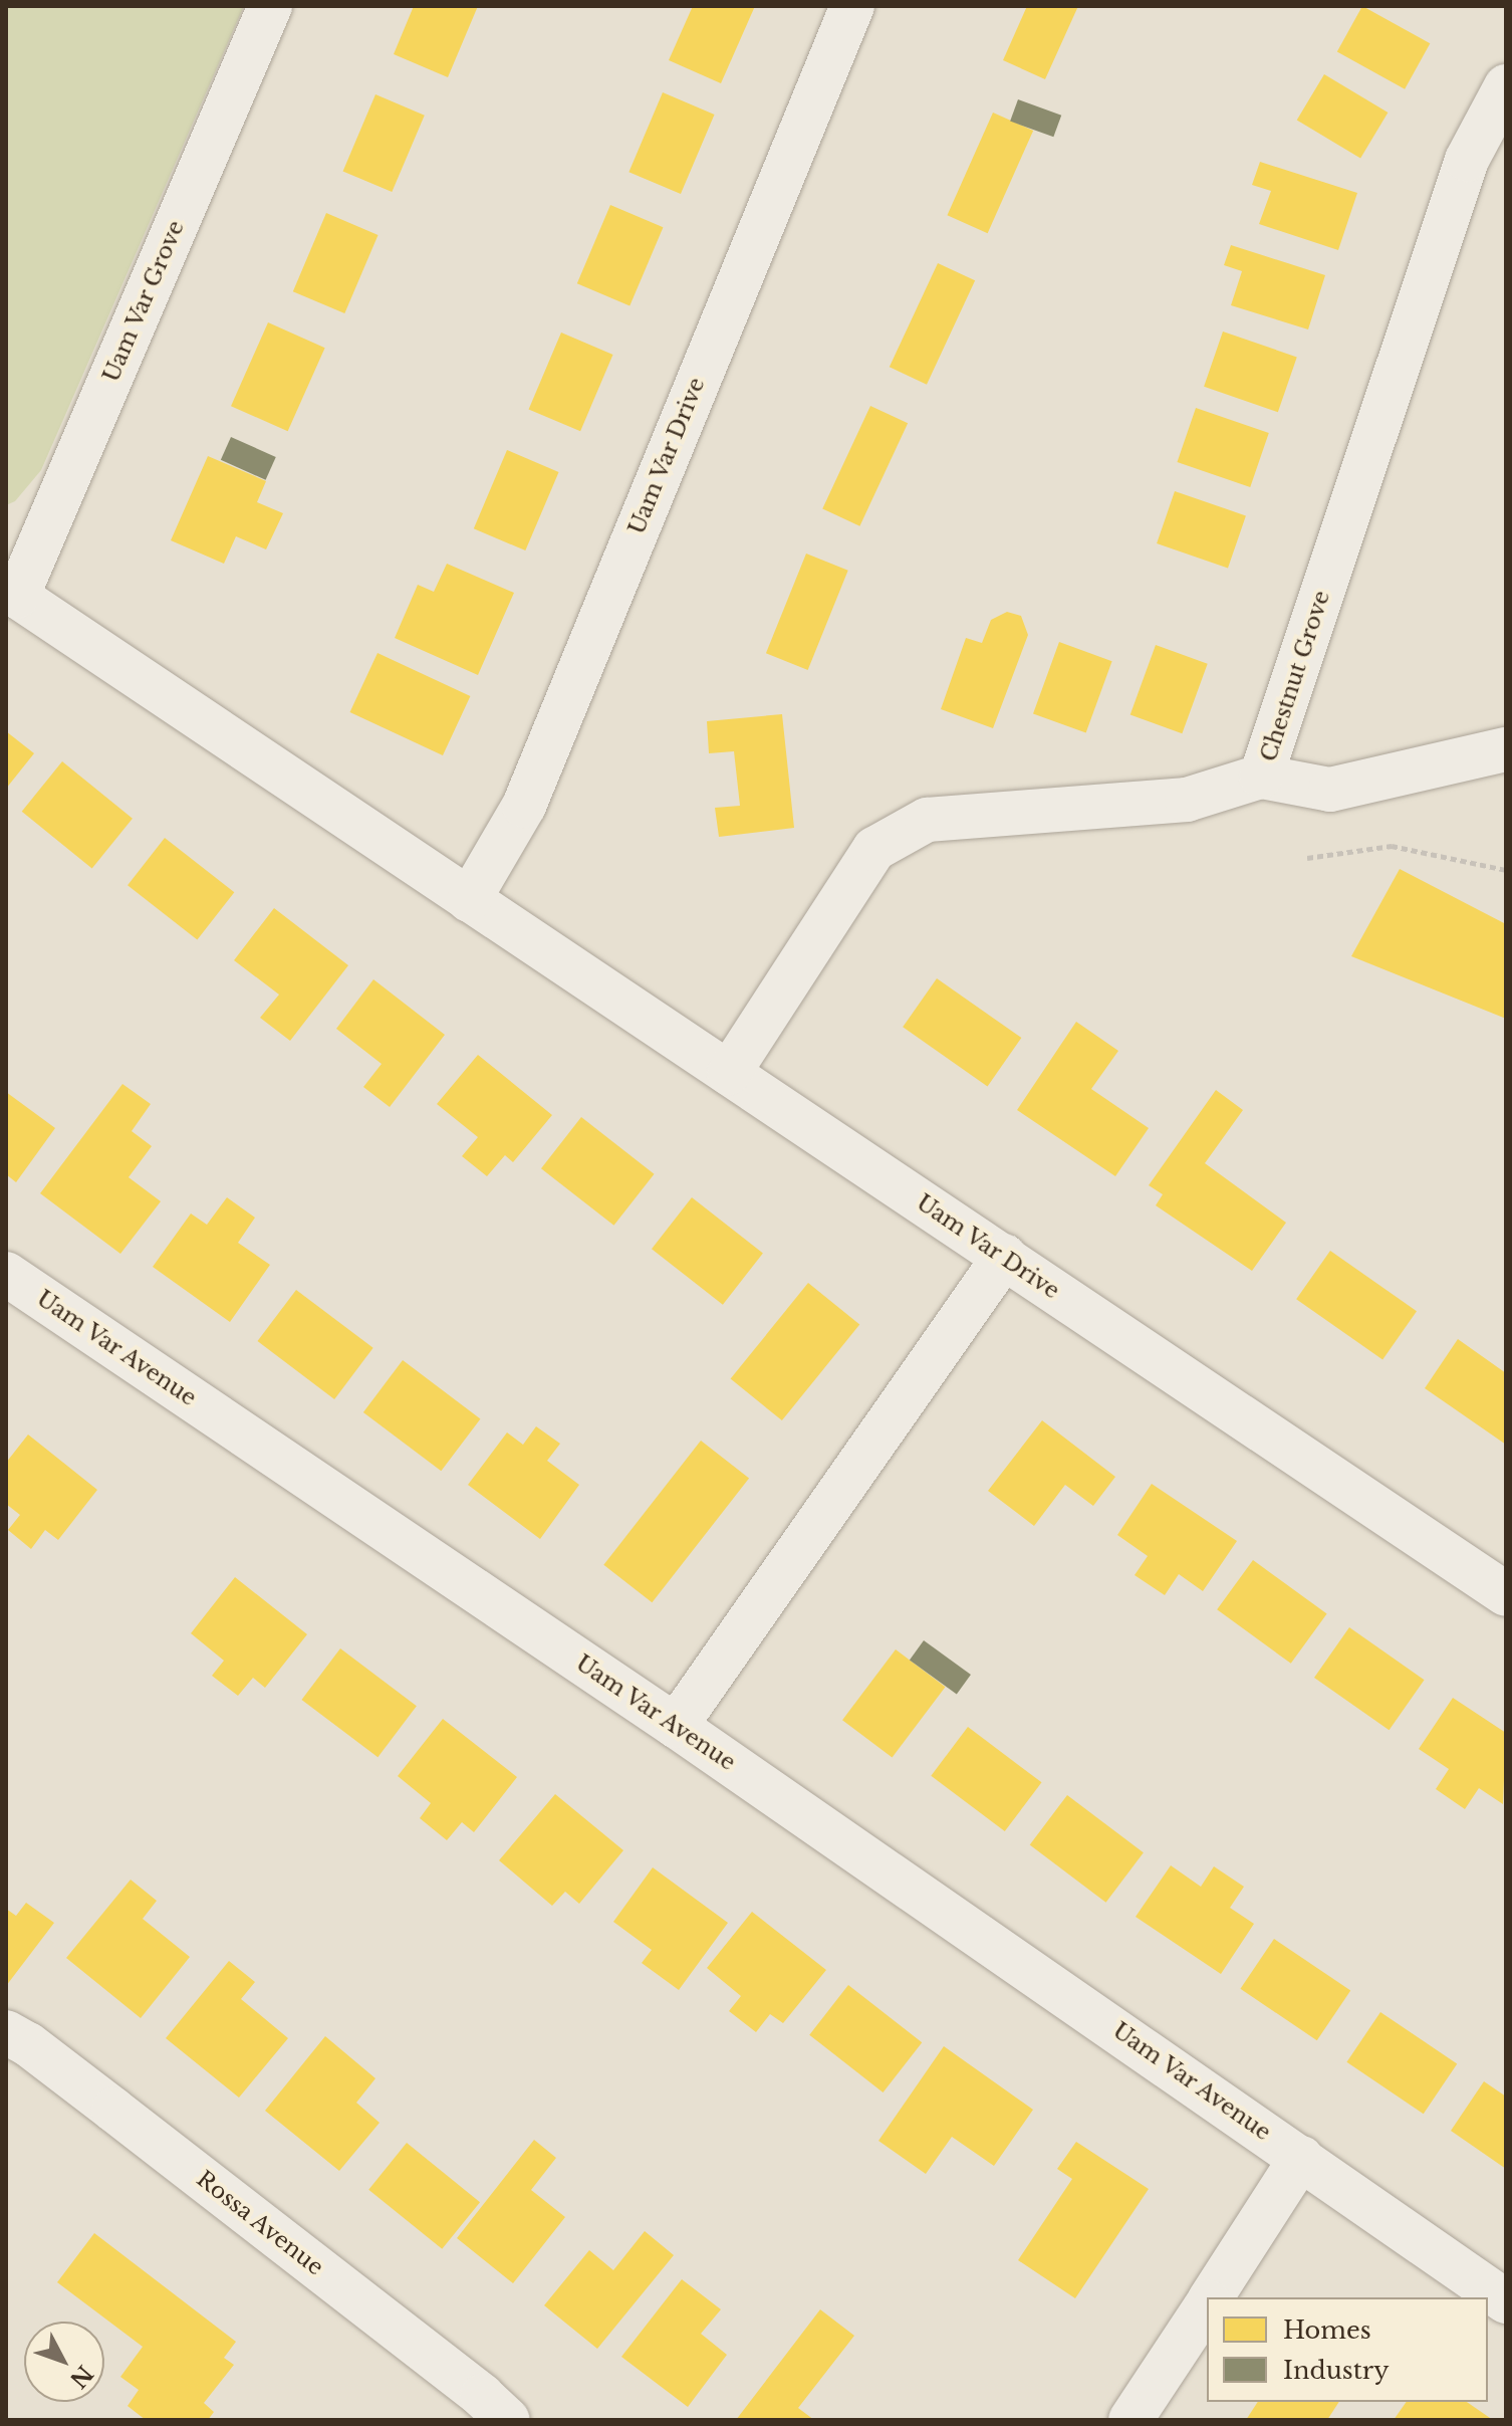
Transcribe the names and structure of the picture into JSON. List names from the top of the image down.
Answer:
{
  "streets": {
    "street": [
      "Uam Var Grove",
      "Uam Var Drive",
      "Chestnut Grove",
      "Uam Var Avenue",
      "Rossa Avenue"
    ]
  },
  "crossings": [
    ["Uam Var Grove", "Uam Var Drive"],
    ["Uam Var Drive", "Chestnut Grove"]
  ],
  "legend": ["Homes", "Industry"],
  "north": "bottom right"
}
